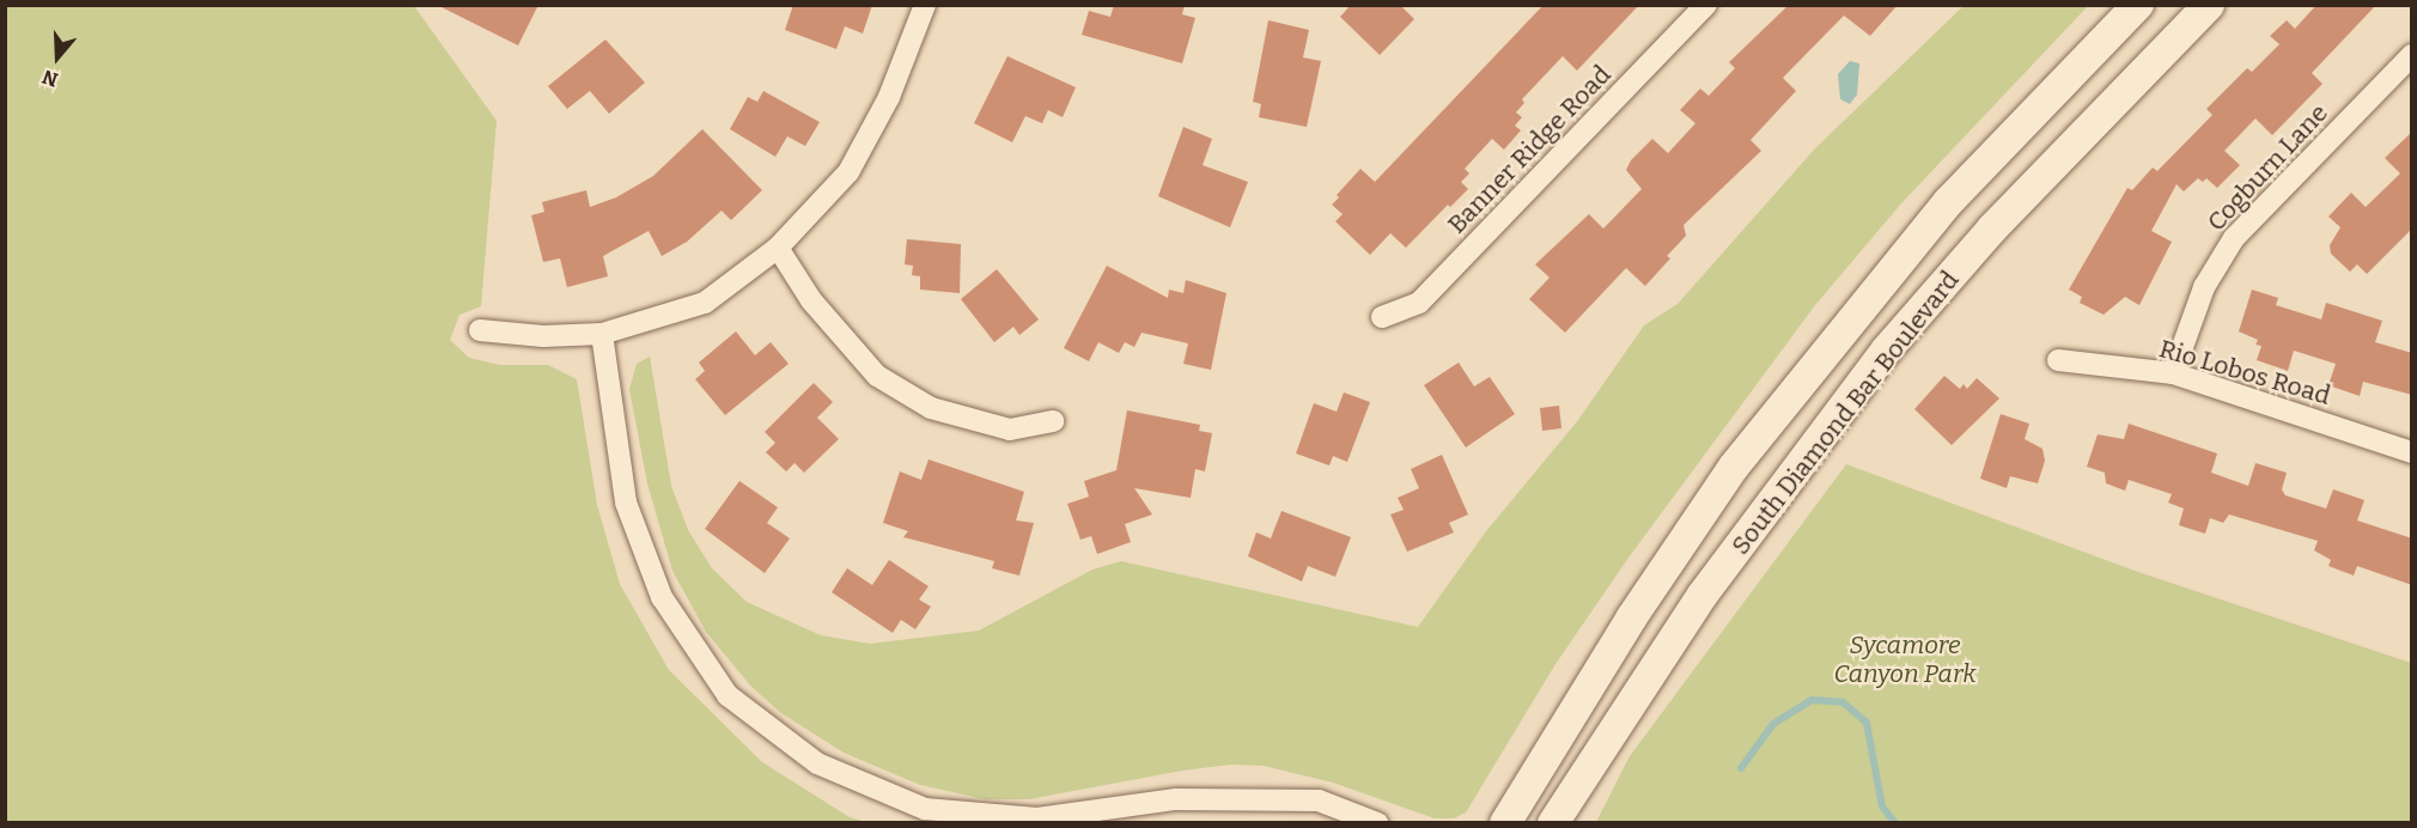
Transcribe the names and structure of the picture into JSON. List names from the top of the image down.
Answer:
{
  "streets": {
    "main road": ["South Diamond Bar Boulevard"],
    "street": ["Banner Ridge Road", "Cogburn Lane", "Rio Lobos Road"]
  },
  "crossings": [
    ["Cogburn Lane", "Rio Lobos Road"]
  ],
  "parks": ["Sycamore Canyon Park"],
  "north": "bottom"
}
